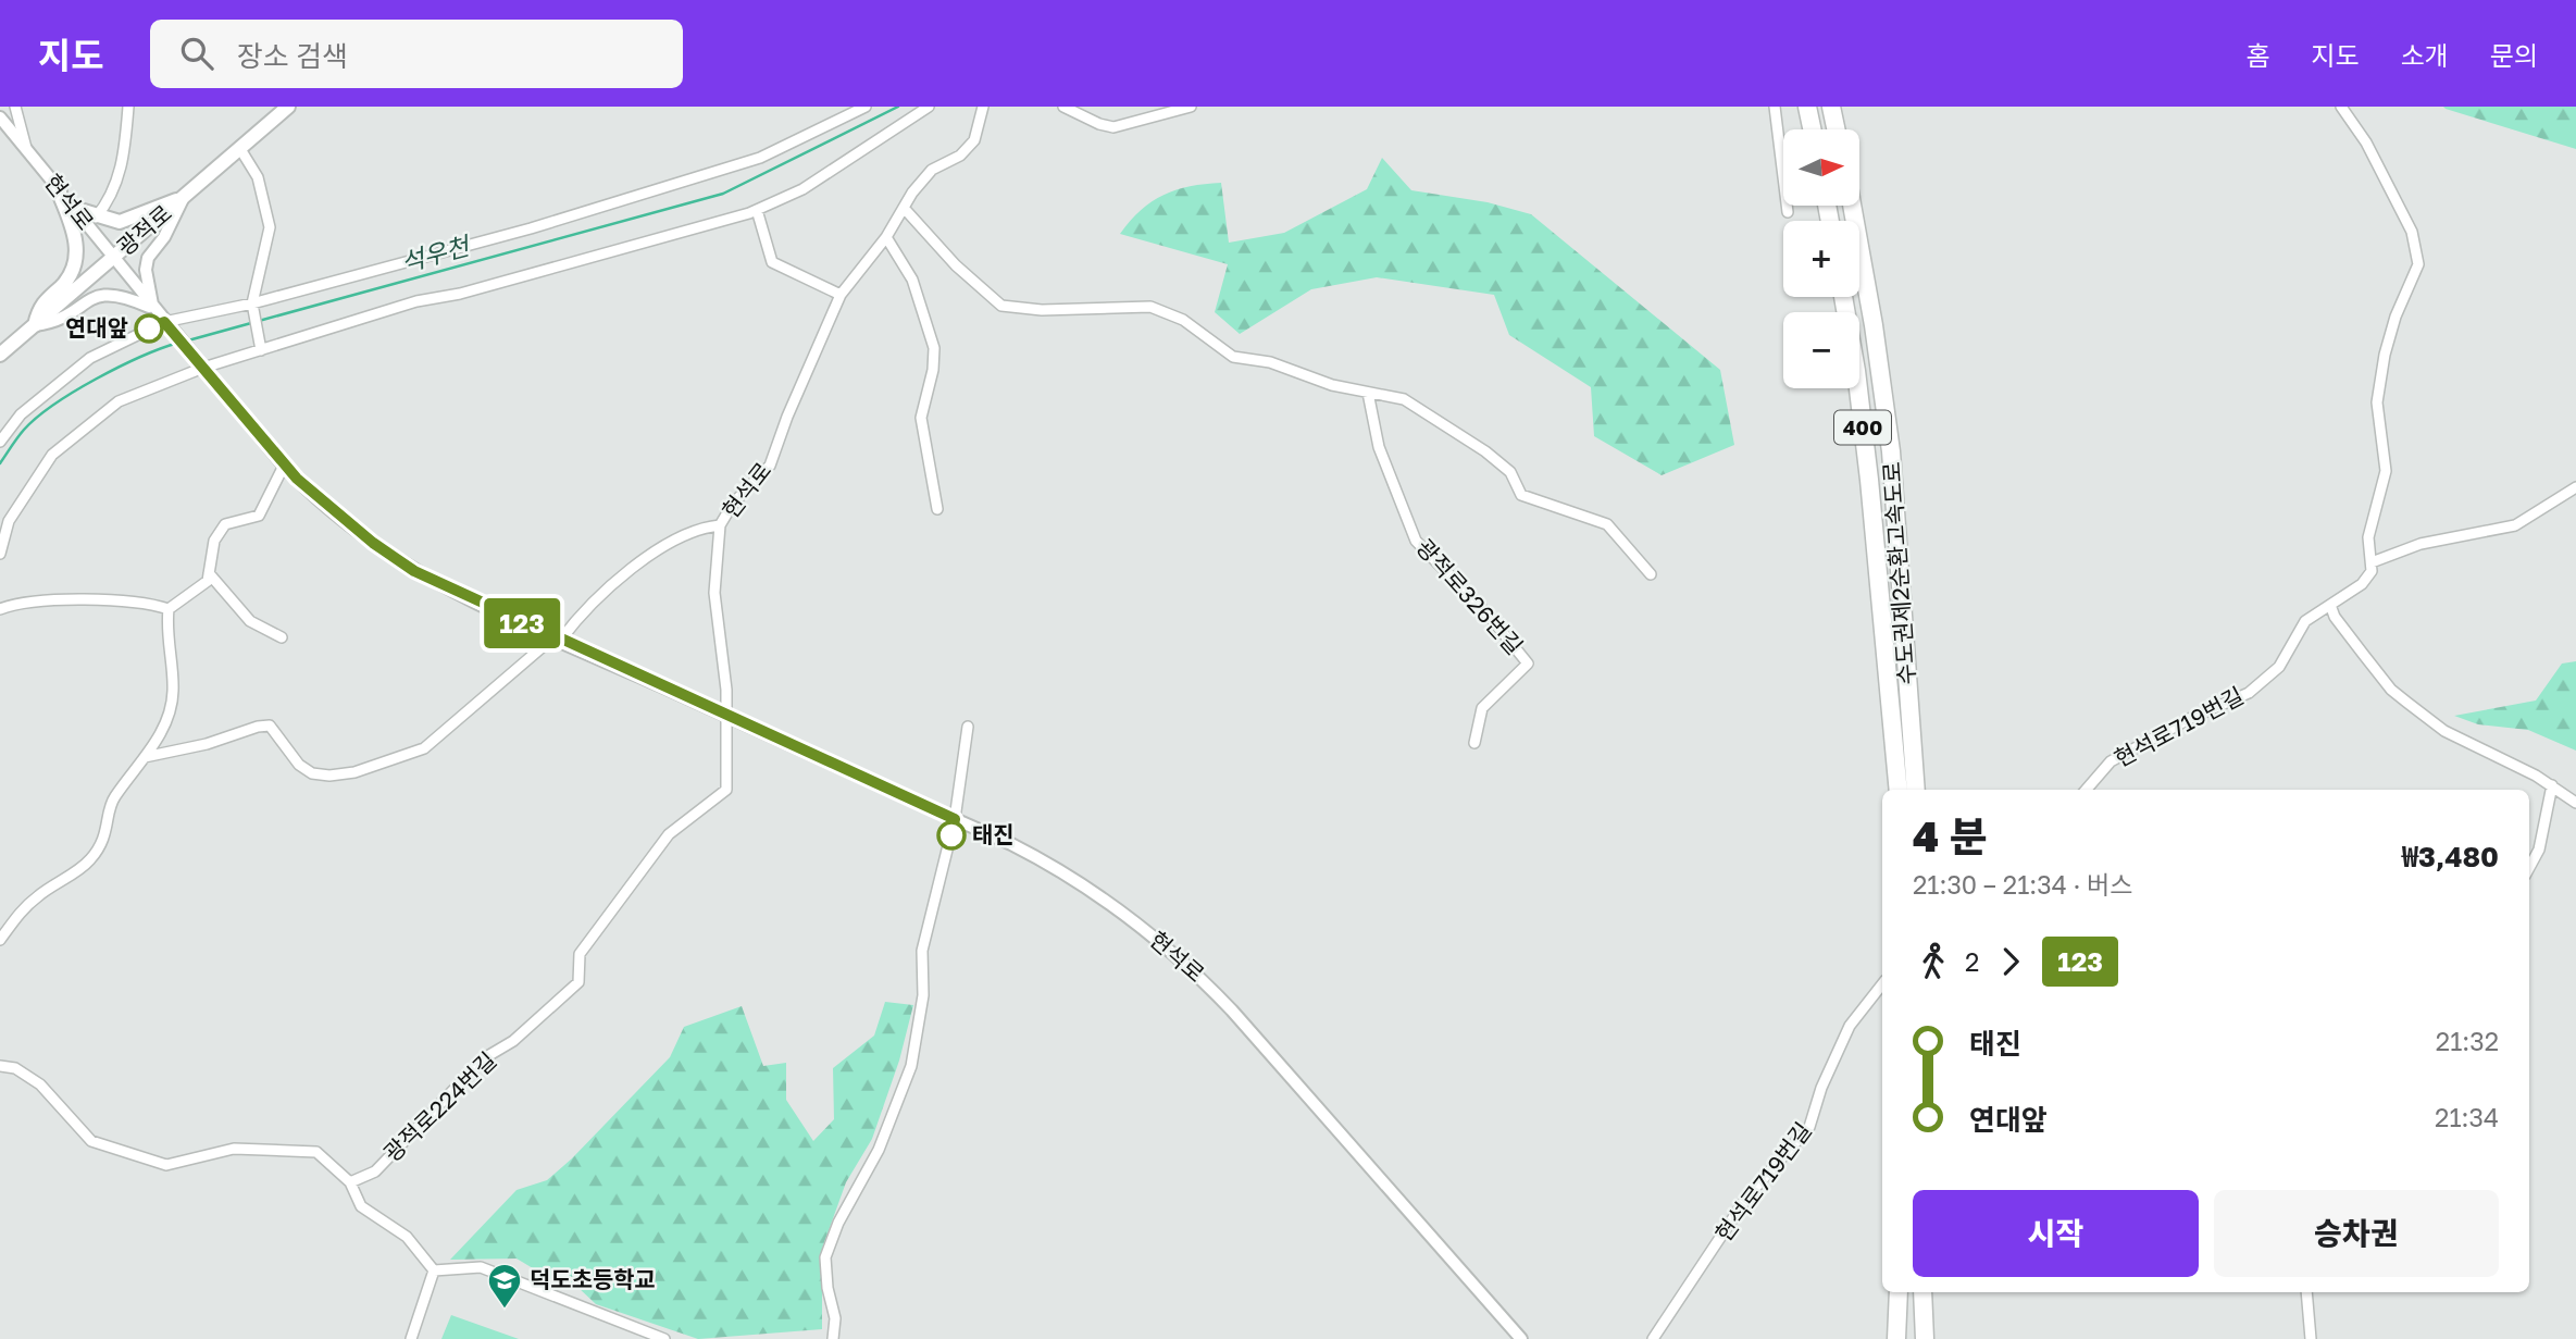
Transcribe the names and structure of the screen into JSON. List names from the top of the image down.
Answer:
{
  "streets": {
    "highway": ["400", "수도권제2순환고속도로"],
    "main road": ["광적로"],
    "street": [
      "현석로",
      "광적로326번길",
      "현석로719번길",
      "광적로224번길"
    ]
  },
  "crossings": [
    ["현석로", "광적로"],
    ["현석로", "광적로224번길"]
  ],
  "water": ["석우천"],
  "places": {
    "other": ["연대앞", "태진"],
    "school or university": ["덕도초등학교"]
  },
  "lines": ["bus line 123"],
  "north": "right",
  "page": {
    "header": "지도",
    "search": "장소 검색",
    "nav": [
      "홈",
      "지도",
      "소개",
      "문의"
    ],
    "on_map": "123",
    "map_buttons": ["+", "−"],
    "heading": ["4 분", "21:30 – 21:34 · 버스", "₩3,480"],
    "legs": ["2", "123"],
    "list": [
      {
        "name": "태진",
        "value": "21:32"
      },
      {
        "name": "연대앞",
        "value": "21:34"
      }
    ],
    "buttons": ["시작", "승차권"]
  }
}
